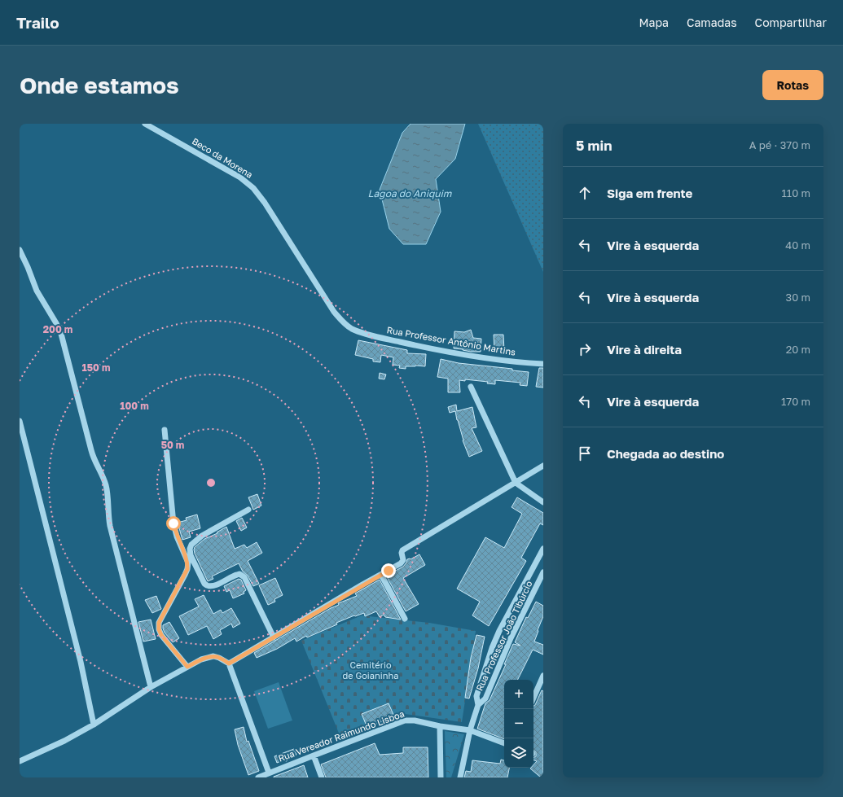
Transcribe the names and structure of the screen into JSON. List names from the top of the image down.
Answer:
{
  "streets": {
    "street": [
      "Beco da Morena",
      "Rua Professor Antônio Martins",
      "Rua Professor João Tibúrcio",
      "Rua Vereador Raimundo Lisboa"
    ]
  },
  "crossings": [
    ["Beco da Morena", "Rua Professor Antônio Martins"],
    ["Rua Professor João Tibúrcio", "Rua Vereador Raimundo Lisboa"]
  ],
  "water": ["Lagoa do Aniquim"],
  "parks": ["Cemitério de Goianinha"],
  "page": {
    "header": "Trailo",
    "nav": ["Mapa", "Camadas", "Compartilhar"],
    "buttons": "Rotas",
    "title": "Onde estamos",
    "heading": ["5 min", "A pé · 370 m"],
    "list": [
      ["Siga em frente", "110 m"],
      ["Vire à esquerda", "40 m"],
      ["Vire à esquerda", "30 m"],
      ["Vire à direita", "20 m"],
      ["Vire à esquerda", "170 m"],
      "Chegada ao destino"
    ],
    "map_buttons": ["+", "−"]
  },
  "rings": [
    "200 m",
    "150 m",
    "100 m",
    "50 m"
  ]
}
